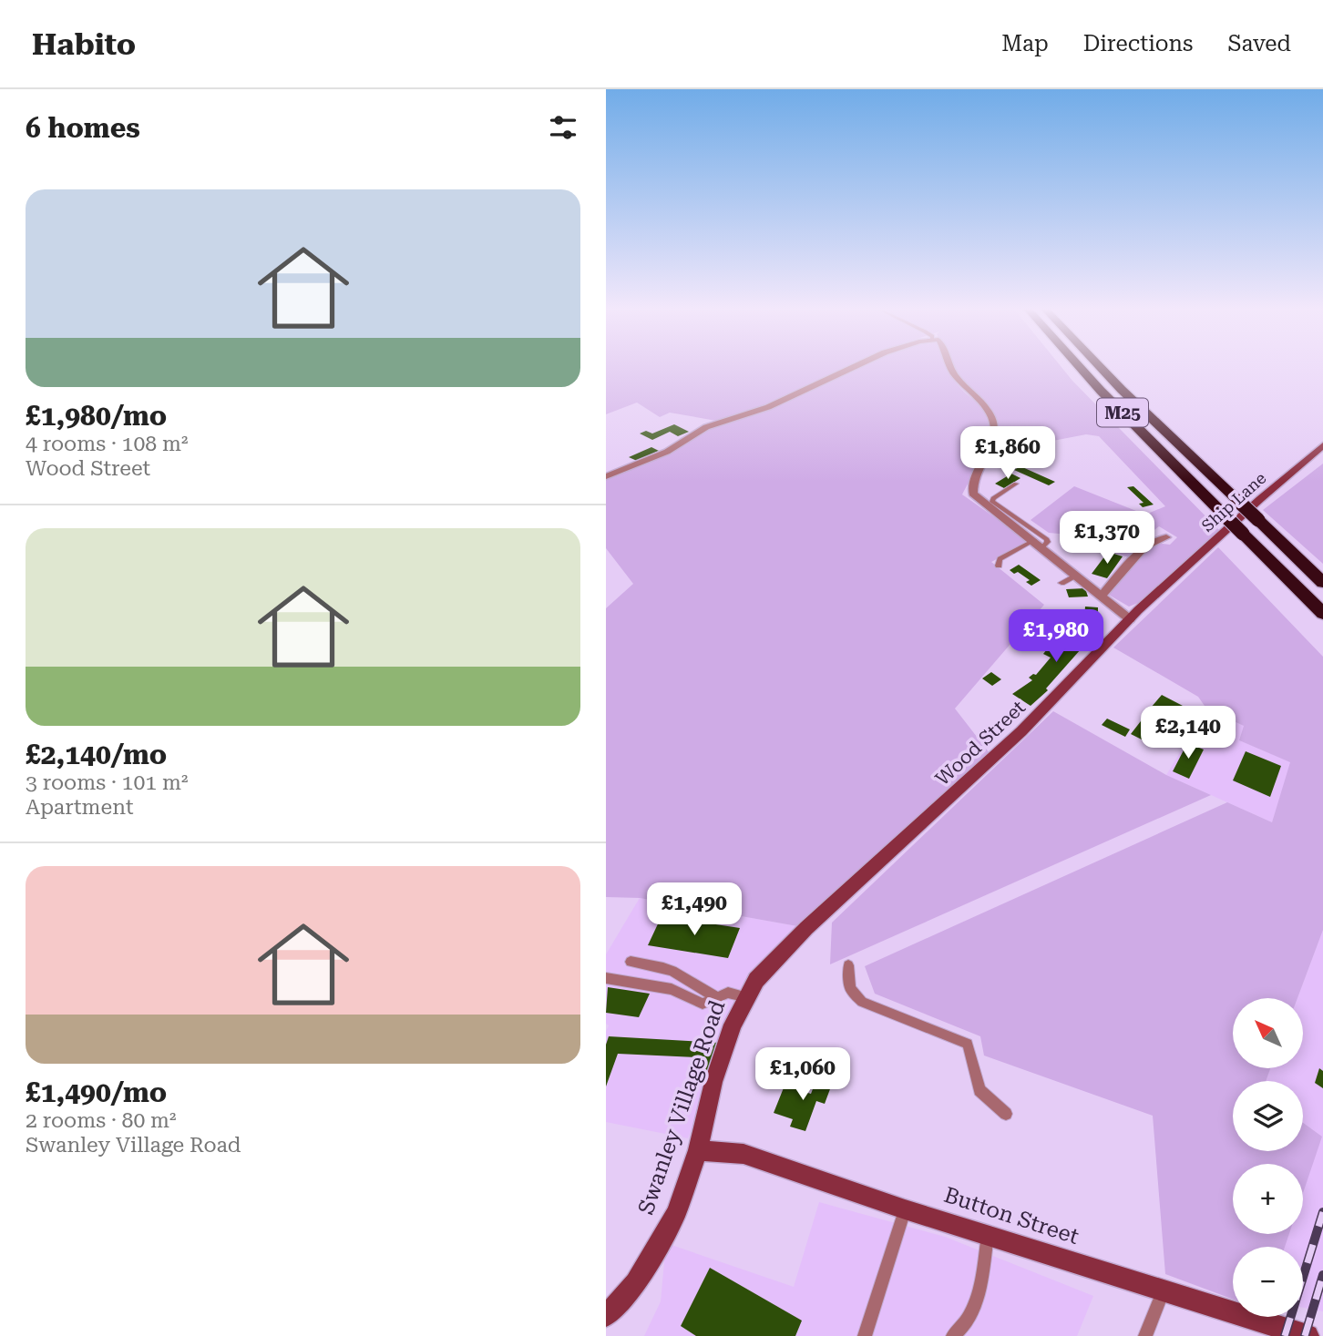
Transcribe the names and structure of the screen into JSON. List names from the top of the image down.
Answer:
{
  "streets": {
    "highway": ["M25"],
    "street": [
      "Ship Lane",
      "Wood Street",
      "Swanley Village Road",
      "Button Street"
    ]
  },
  "crossings": [
    ["Ship Lane", "Wood Street"],
    ["Wood Street", "Swanley Village Road"],
    ["Swanley Village Road", "Button Street"]
  ],
  "north": "top left",
  "page": {
    "header": "Habito",
    "nav": ["Map", "Directions", "Saved"],
    "heading": "6 homes",
    "list": [
      {
        "name": "£1,980/mo",
        "note": "4 rooms · 108 m² · Wood Street"
      },
      {
        "name": "£2,140/mo",
        "note": "3 rooms · 101 m² · Apartment"
      },
      {
        "name": "£1,490/mo",
        "note": "2 rooms · 80 m² · Swanley Village Road"
      }
    ],
    "price": [
      "£1,860",
      "£1,370",
      "£1,980",
      "£2,140",
      "£1,490",
      "£1,060"
    ],
    "map_buttons": ["+", "−"]
  }
}
